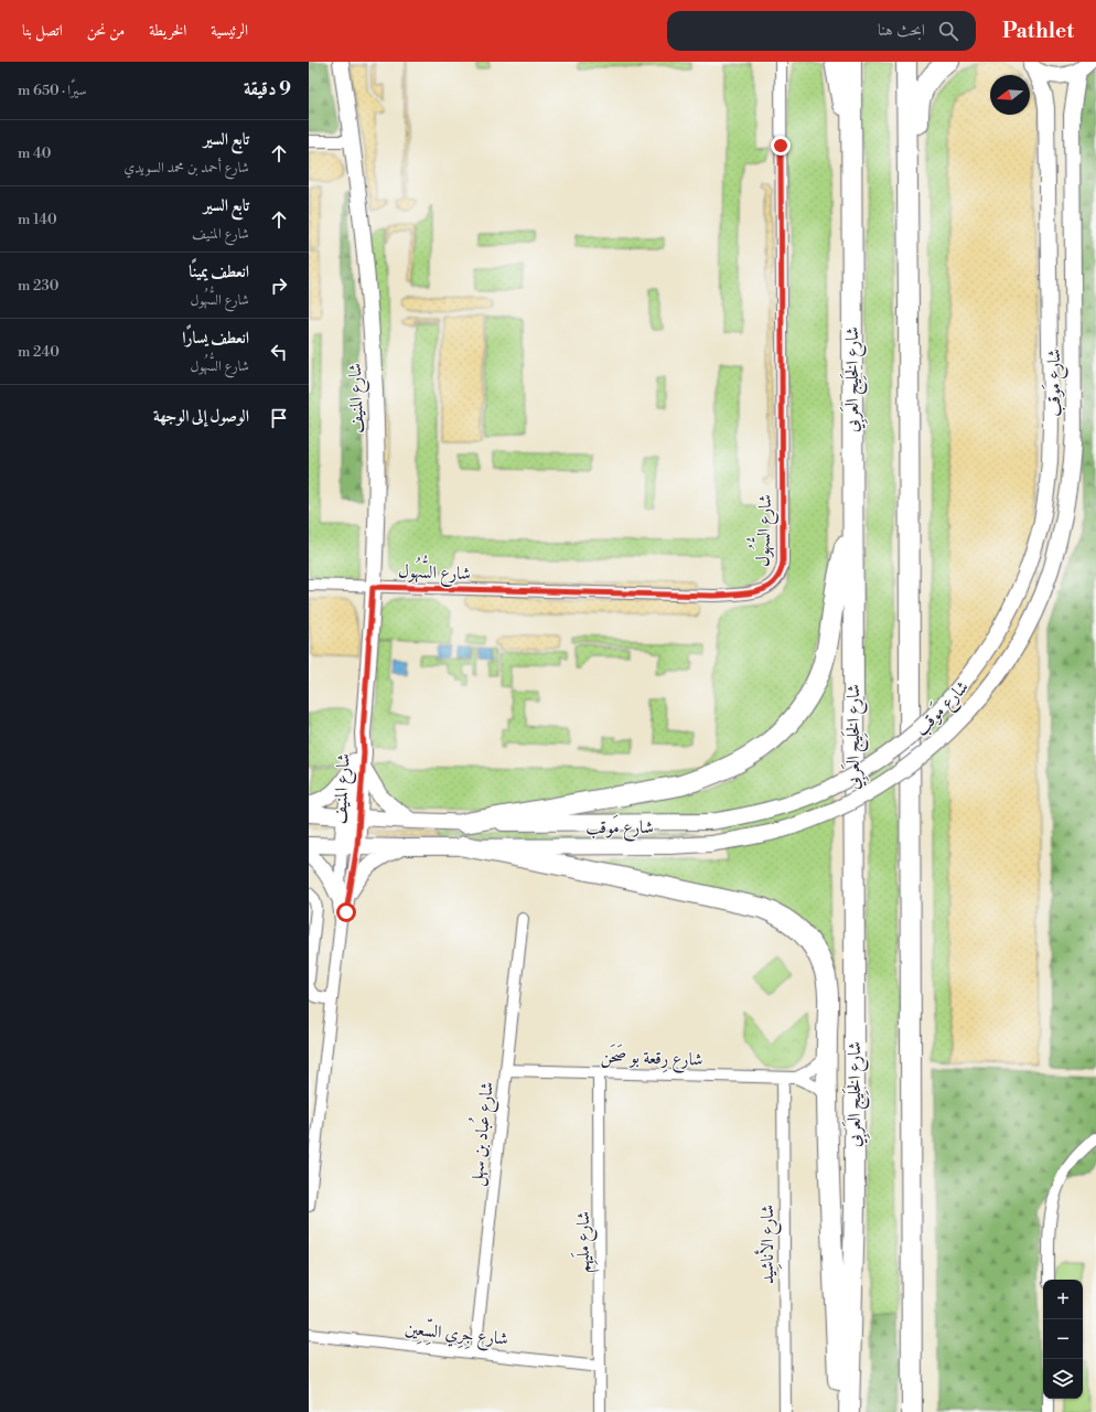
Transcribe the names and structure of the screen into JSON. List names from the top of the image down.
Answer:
{
  "streets": {
    "highway": ["شارع الخَلِيج العَربِي"],
    "main road": ["شارع مَوقب", "شارع المنيف"],
    "street": [
      "شارع السُّهُول",
      "شارع رِقعة بو صَحَن",
      "شارع عُباد بن سهل",
      "شارع ملَيهِم",
      "شارع الأناشِيد",
      "شارع جِرِي السِّعِين"
    ]
  },
  "crossings": [
    ["شارع مَوقب", "شارع المنيف"],
    ["شارع المنيف", "شارع السُّهُول"],
    ["شارع رِقعة بو صَحَن", "شارع عُباد بن سهل"],
    ["شارع رِقعة بو صَحَن", "شارع ملَيهِم"],
    ["شارع رِقعة بو صَحَن", "شارع الأناشِيد"],
    ["شارع عُباد بن سهل", "شارع جِرِي السِّعِين"],
    ["شارع ملَيهِم", "شارع جِرِي السِّعِين"]
  ],
  "north": "left",
  "page": {
    "header": "Pathlet",
    "search": "ابحث هنا",
    "nav": [
      "الرئيسية",
      "الخريطة",
      "من نحن",
      "اتصل بنا"
    ],
    "heading": ["9 دقيقة", "سيرًا · 650 m"],
    "list": [
      ["تابع السير", "شارع أحمد بن محمد السويدي", "40 m"],
      ["تابع السير", "شارع المنيف", "140 m"],
      ["انعطف يمينًا", "شارع السُّهُول", "230 m"],
      ["انعطف يسارًا", "شارع السُّهُول", "240 m"],
      "الوصول إلى الوجهة"
    ],
    "map_buttons": ["+", "−"]
  }
}
